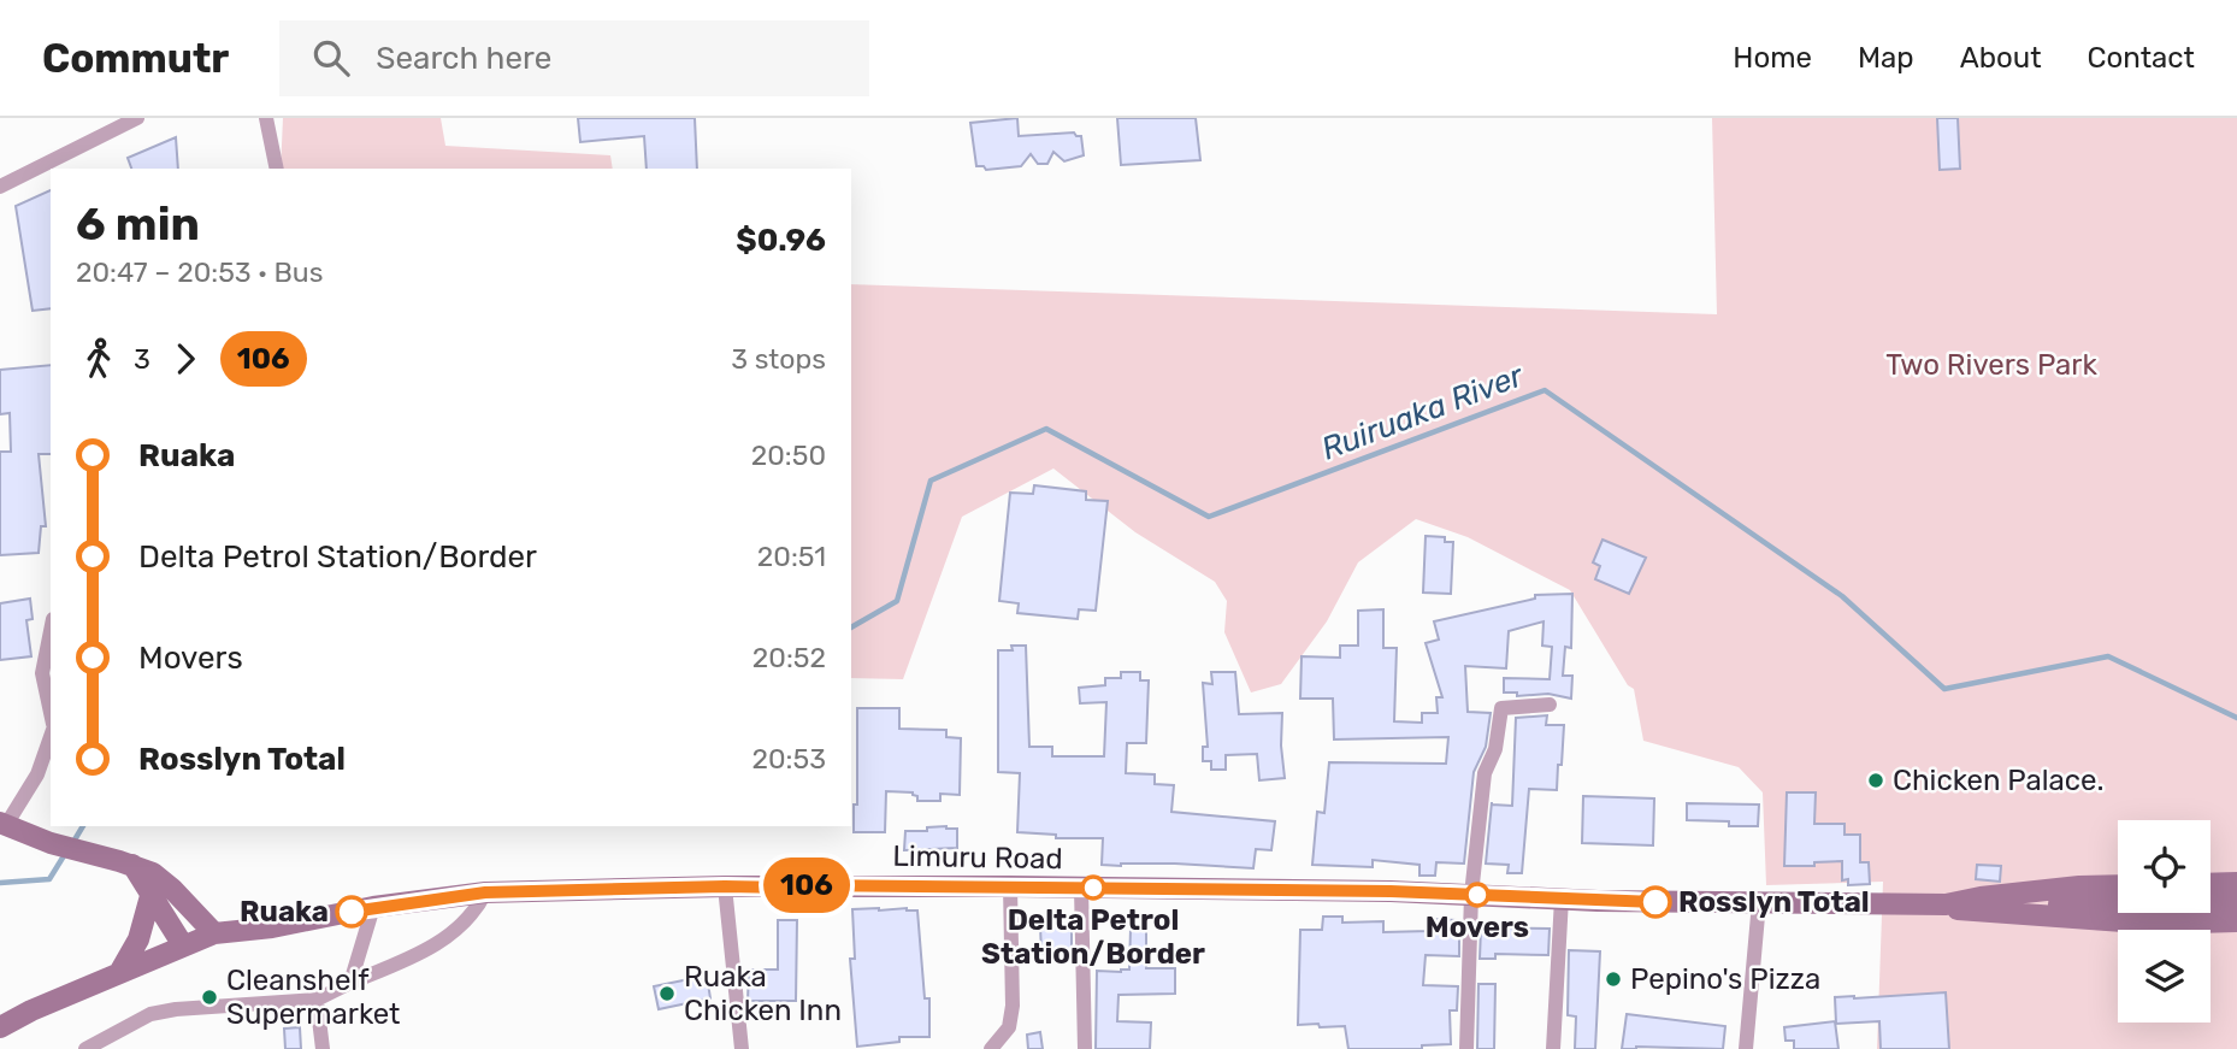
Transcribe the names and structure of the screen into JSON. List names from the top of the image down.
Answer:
{
  "streets": {
    "main road": ["Limuru Road"]
  },
  "water": ["Ruiruaka River"],
  "parks": ["Two Rivers Park"],
  "places": [
    "Chicken Palace.",
    "Delta Petrol Station/Border",
    "Movers",
    "Rosslyn Total",
    "Ruaka",
    "Pepino's Pizza",
    "Ruaka Chicken Inn",
    "Cleanshelf Supermarket"
  ],
  "lines": ["bus line 106"],
  "page": {
    "header": "Commutr",
    "search": "Search here",
    "nav": [
      "Home",
      "Map",
      "About",
      "Contact"
    ],
    "on_map": "106",
    "heading": ["6 min", "20:47 – 20:53 · Bus", "$0.96"],
    "legs": ["3", "106", "3 stops"],
    "list": [
      {
        "name": "Ruaka",
        "value": "20:50"
      },
      {
        "name": "Delta Petrol Station/Border",
        "value": "20:51"
      },
      {
        "name": "Movers",
        "value": "20:52"
      },
      {
        "name": "Rosslyn Total",
        "value": "20:53"
      }
    ]
  }
}
